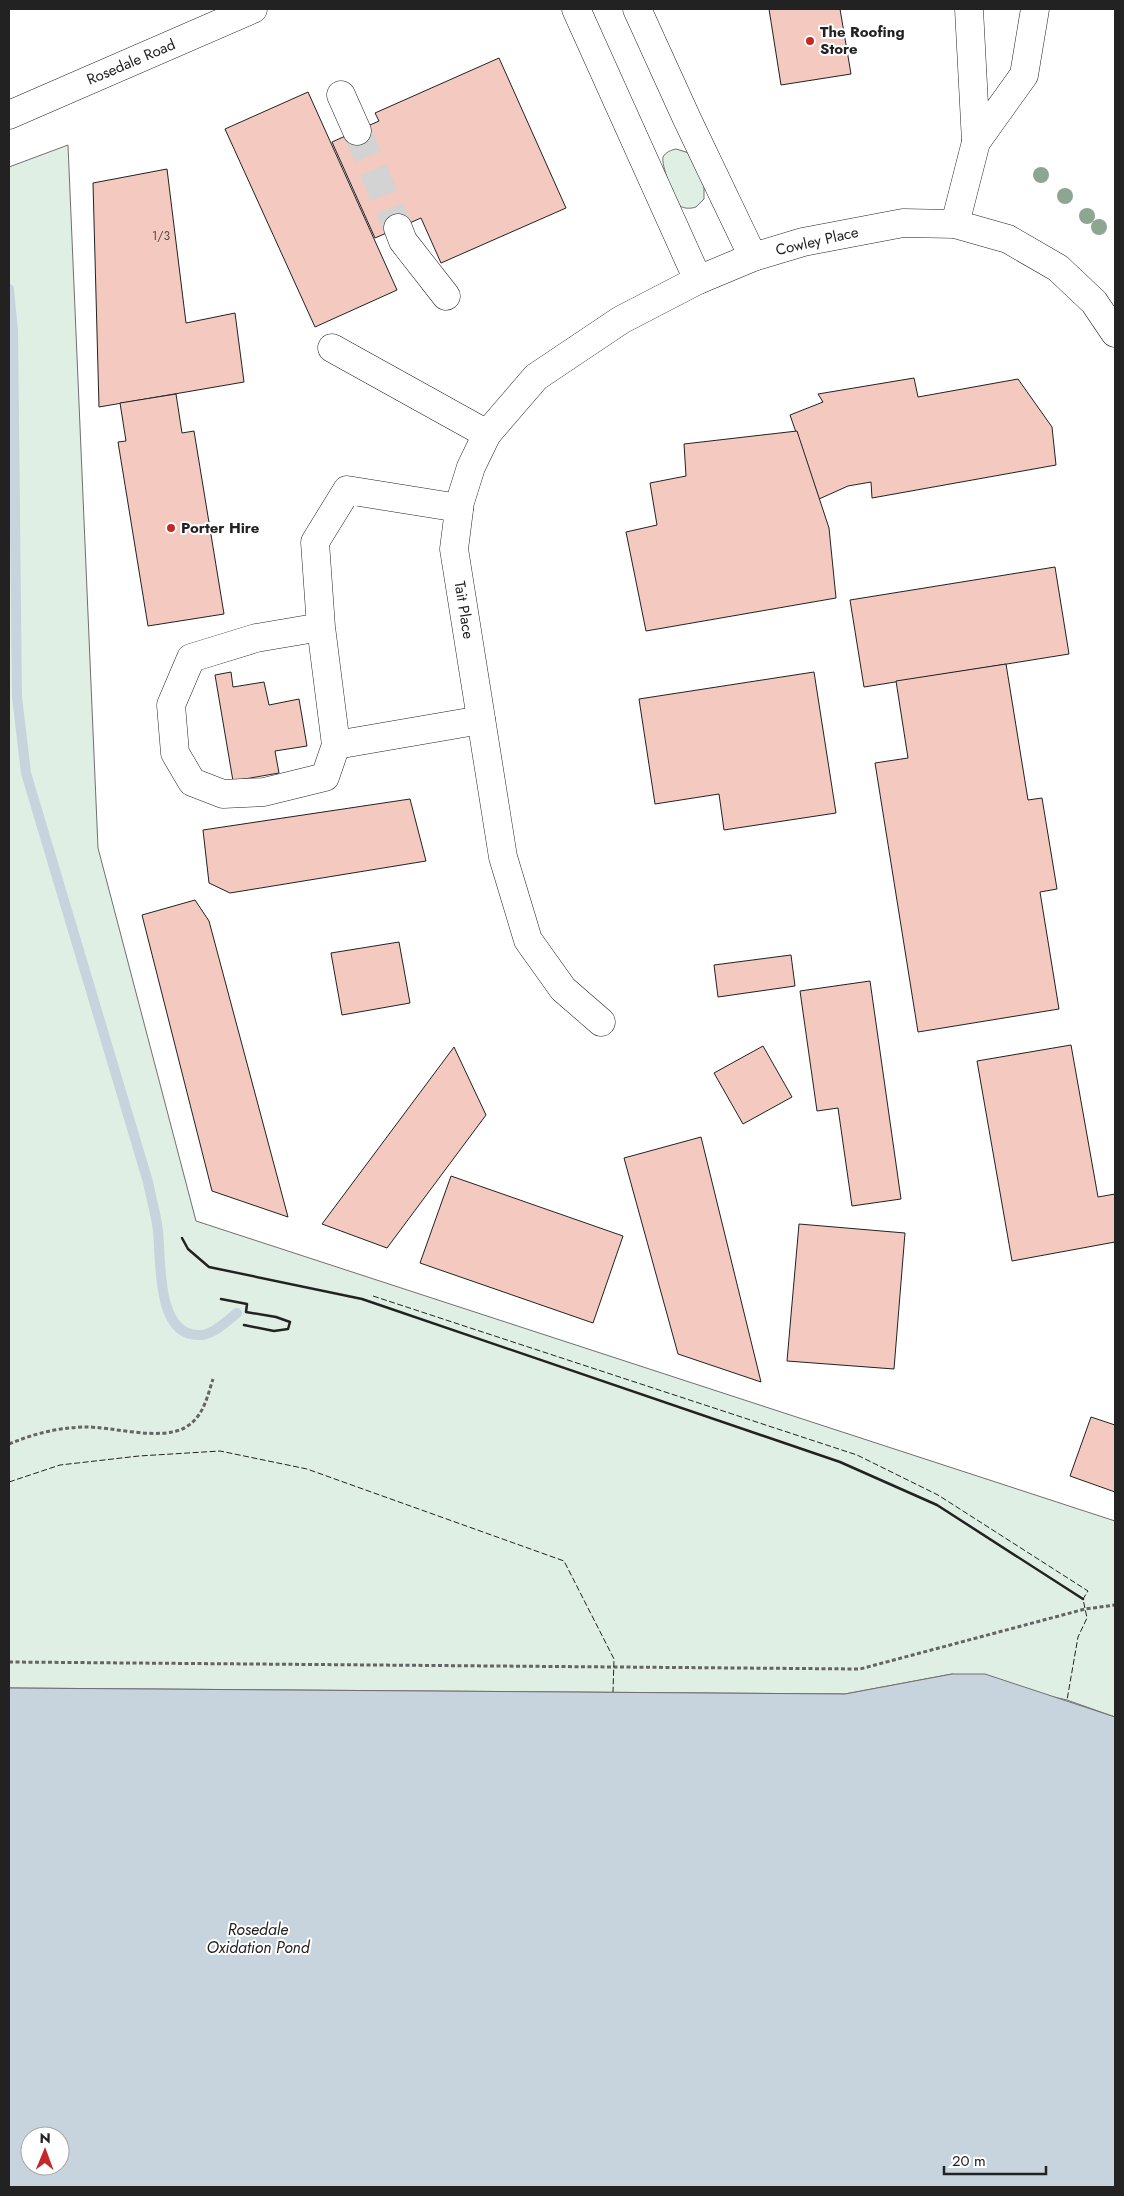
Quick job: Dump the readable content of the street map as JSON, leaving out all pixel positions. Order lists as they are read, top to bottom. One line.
{"streets":{"street":["Rosedale Road","Cowley Place","Tait Place"]},"crossings":[["Cowley Place","Tait Place"]],"water":["Rosedale Oxidation Pond"],"places":["The Roofing Store","Porter Hire"],"house_numbers":["1/3"],"scale_bar":"20 m","north":"top"}
